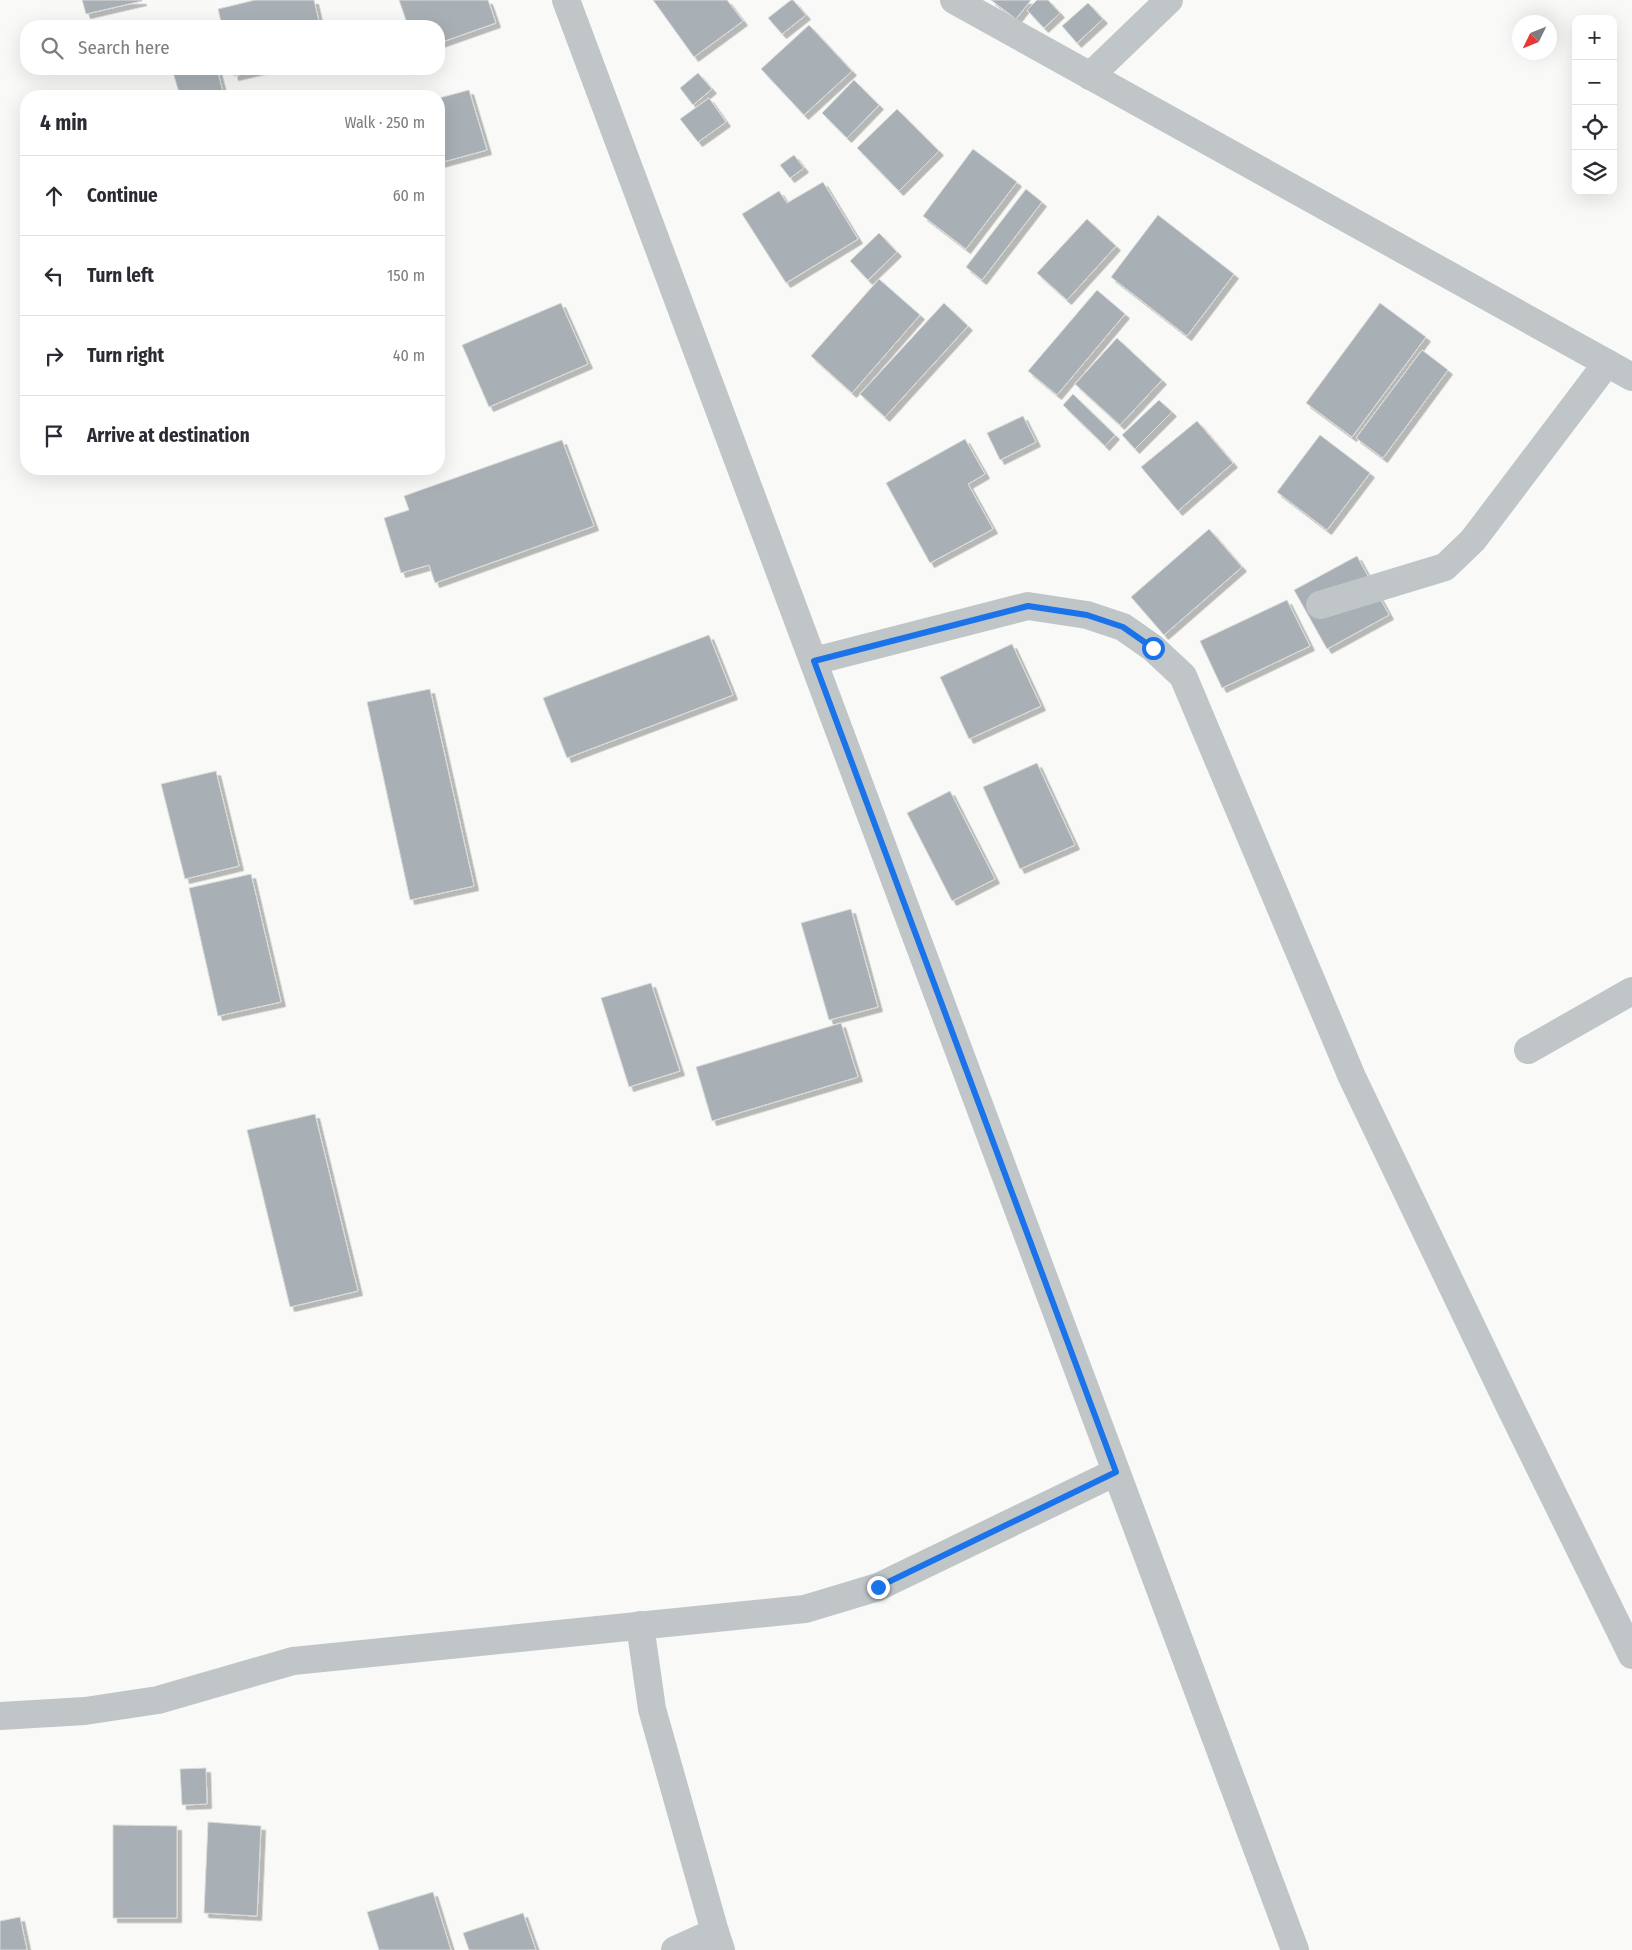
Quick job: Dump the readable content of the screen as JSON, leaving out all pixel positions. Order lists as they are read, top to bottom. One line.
{"north":"bottom left","page":{"map_buttons":["+","−"],"search":"Search here","heading":["4 min","Walk · 250 m"],"list":[["Continue","60 m"],["Turn left","150 m"],["Turn right","40 m"],"Arrive at destination"]}}
